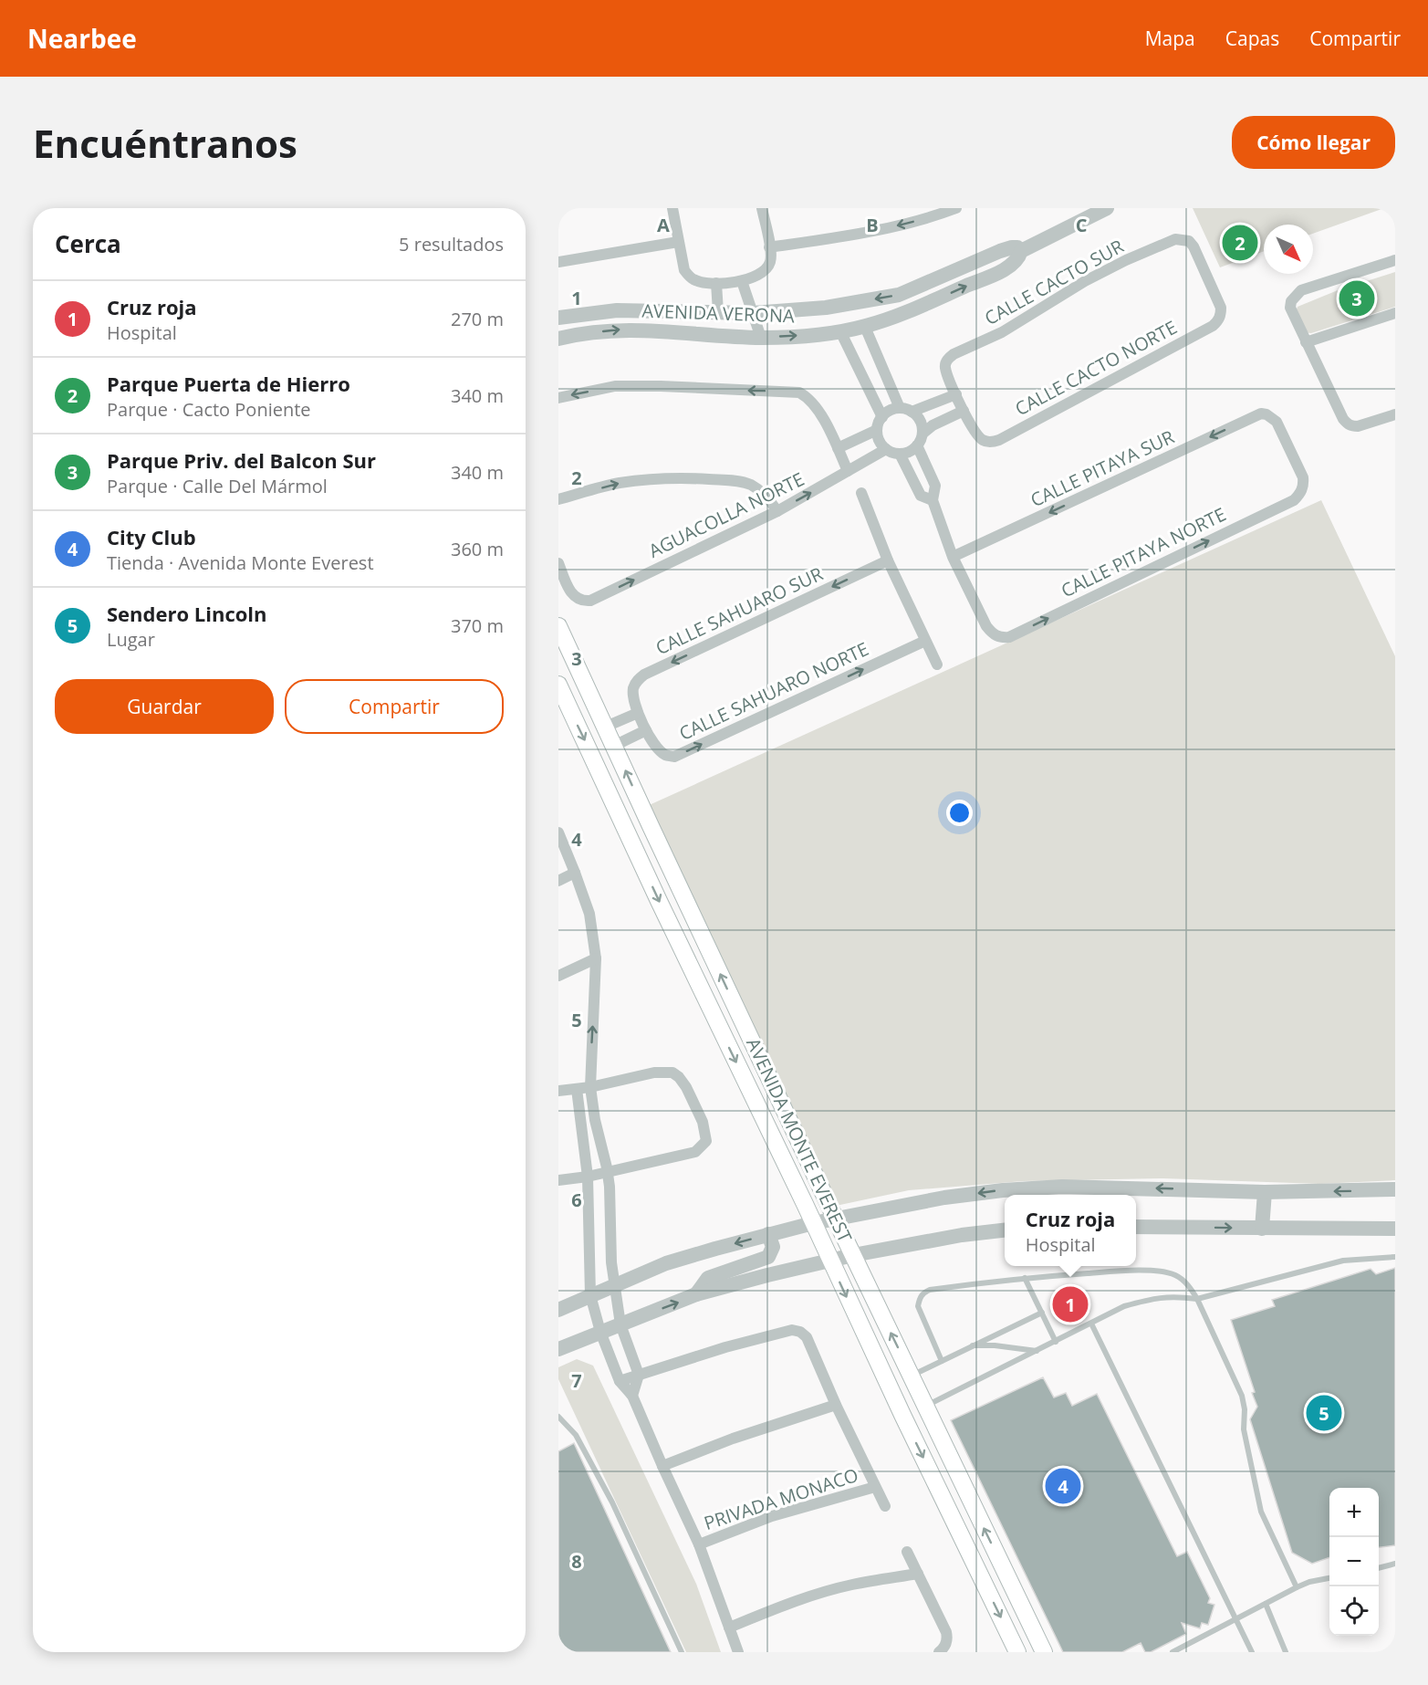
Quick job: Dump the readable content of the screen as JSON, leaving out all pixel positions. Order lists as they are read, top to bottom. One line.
{"streets":{"main road":["AVENIDA MONTE EVEREST"],"street":["CALLE CACTO SUR","AVENIDA VERONA","CALLE CACTO NORTE","CALLE PITAYA SUR","AGUACOLLA NORTE","CALLE PITAYA NORTE","CALLE SAHUARO SUR","CALLE SAHUARO NORTE","PRIVADA MONACO"]},"crossings":[["CALLE CACTO SUR","CALLE CACTO NORTE"],["CALLE PITAYA SUR","CALLE PITAYA NORTE"],["CALLE SAHUARO SUR","CALLE SAHUARO NORTE"]],"one_way":["CALLE PITAYA SUR","AGUACOLLA NORTE","CALLE SAHUARO SUR","CALLE SAHUARO NORTE"],"north":"bottom right","page":{"header":"Nearbee","nav":["Mapa","Capas","Compartir"],"buttons":["Cómo llegar",["Guardar","Compartir"]],"title":"Encuéntranos","heading":["Cerca","5 resultados"],"pins":["2","3","1","5","4"],"list":[{"mark":"1","name":"Cruz roja","note":"Hospital","value":"270 m"},{"mark":"2","name":"Parque Puerta de Hierro","note":"Parque · Cacto Poniente","value":"340 m"},{"mark":"3","name":"Parque Priv. del Balcon Sur","note":"Parque · Calle Del Mármol","value":"340 m"},{"mark":"4","name":"City Club","note":"Tienda · Avenida Monte Everest","value":"360 m"},{"mark":"5","name":"Sendero Lincoln","note":"Lugar","value":"370 m"}],"popup":["Cruz roja","Hospital"],"map_buttons":["+","−"]},"grid":{"columns":["A","B","C"],"rows":["1","2","3","4","5","6","7","8"]}}
